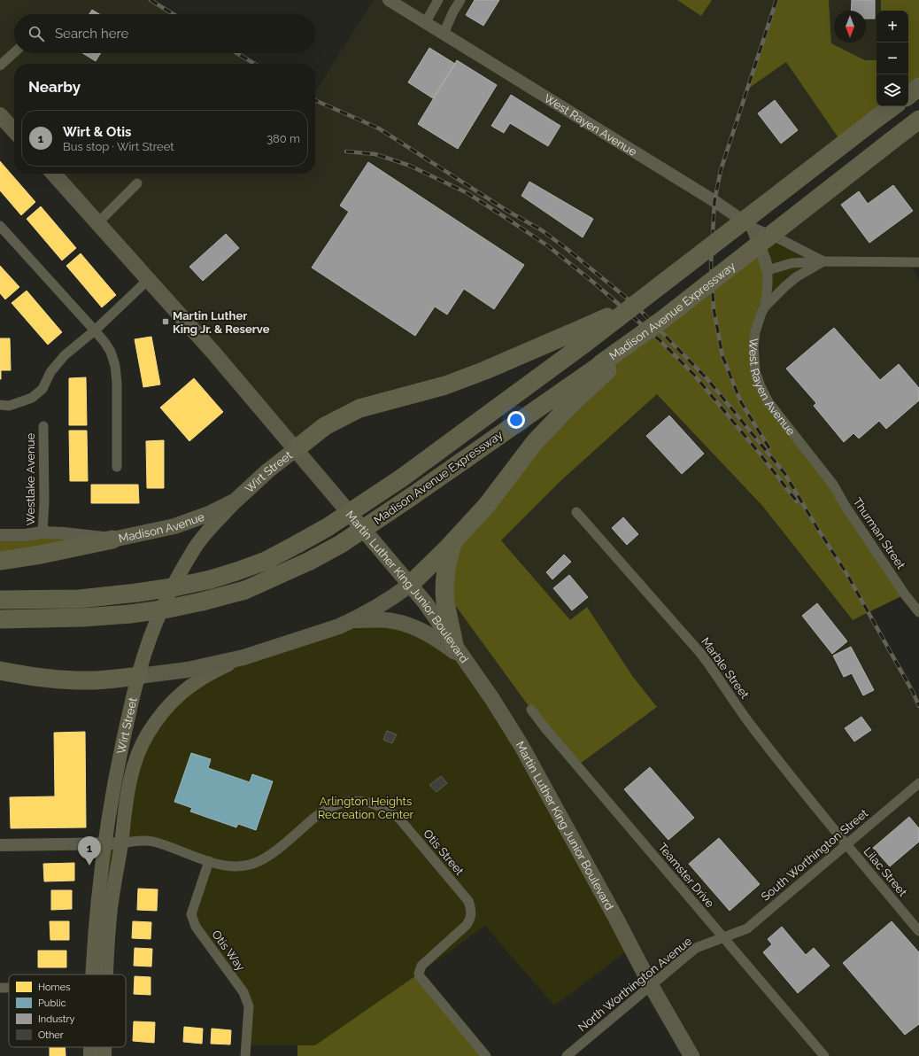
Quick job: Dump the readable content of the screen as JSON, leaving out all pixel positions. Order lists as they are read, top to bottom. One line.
{"streets":{"highway":["Madison Avenue Expressway"],"main road":["Wirt Street","Madison Avenue","Martin Luther King Junior Boulevard"],"street":["West Rayen Avenue","Westlake Avenue","Thurman Street","Marble Street","Otis Street","South Worthington Street","Lilac Street","Teamster Drive","Otis Way","North Worthington Avenue"]},"crossings":[["West Rayen Avenue","Thurman Street"],["Wirt Street","Madison Avenue"],["Wirt Street","Martin Luther King Junior Boulevard"],["Wirt Street","Otis Street"],["Westlake Avenue","Madison Avenue"],["Martin Luther King Junior Boulevard","North Worthington Avenue"],["Marble Street","South Worthington Street"],["Marble Street","Lilac Street"],["Otis Street","Otis Way"],["South Worthington Street","Lilac Street"],["South Worthington Street","Teamster Drive"],["South Worthington Street","North Worthington Avenue"],["Teamster Drive","North Worthington Avenue"]],"parks":["Arlington Heights Recreation Center"],"places":{"transit":["Martin Luther King Jr. & Reserve"]},"legend":["Homes","Public","Industry","Other"],"north":"bottom","page":{"map_buttons":["+","−"],"search":"Search here","heading":"Nearby","list":[{"mark":"1","name":"Wirt & Otis","note":"Bus stop · Wirt Street","value":"380 m"}],"pins":"1"}}
